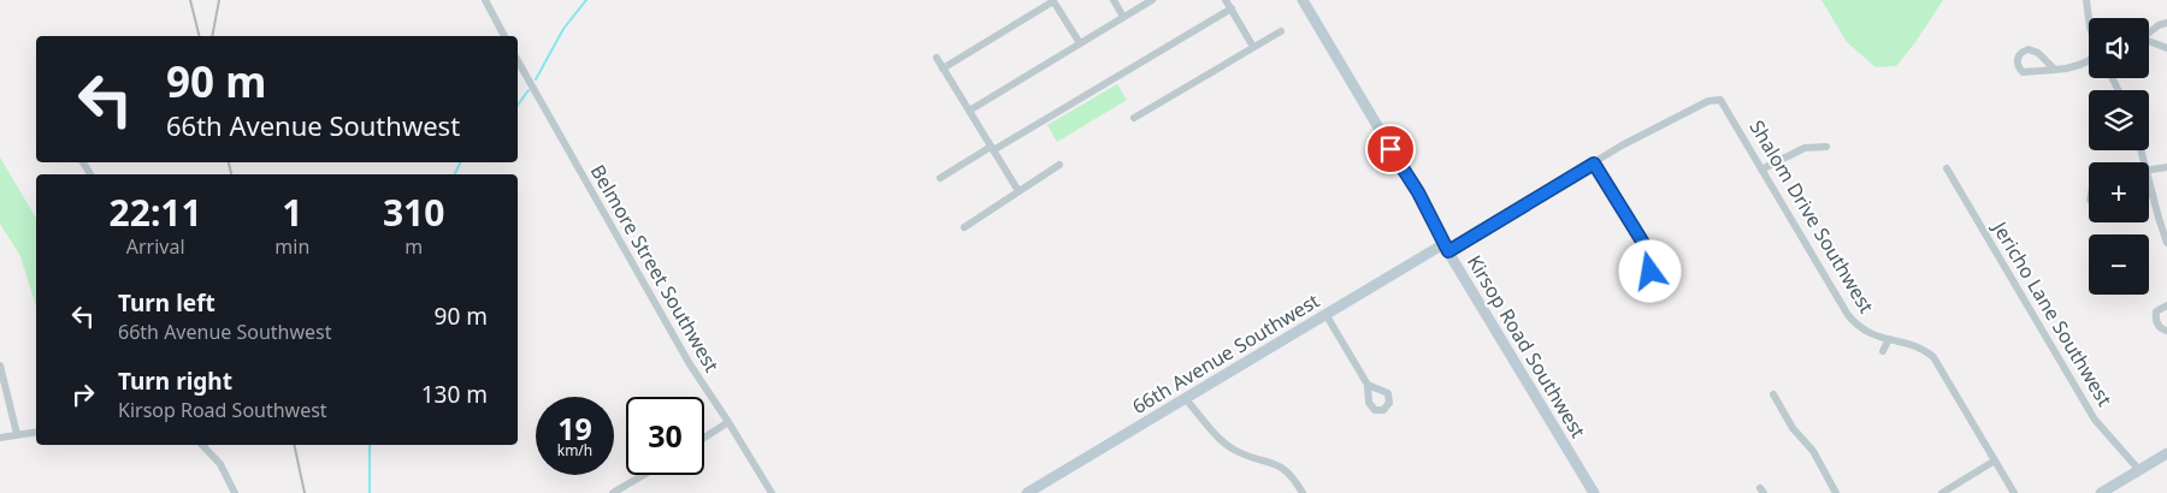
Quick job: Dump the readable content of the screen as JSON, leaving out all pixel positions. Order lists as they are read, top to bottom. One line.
{"streets":{"street":["Shalom Drive Southwest","Belmore Street Southwest","Jericho Lane Southwest","Kirsop Road Southwest","66th Avenue Southwest"]},"crossings":[["Shalom Drive Southwest","66th Avenue Southwest"],["Kirsop Road Southwest","66th Avenue Southwest"]],"page":{"map_buttons":["+","−"],"turn":["90 m","66th Avenue Southwest"],"eta":["22:11","Arrival","1","min","310","m"],"list":[{"name":"Turn left","note":"66th Avenue Southwest","value":"90 m"},{"name":"Turn right","note":"Kirsop Road Southwest","value":"130 m"}],"speed":"19 km/h","limit":"30"}}
